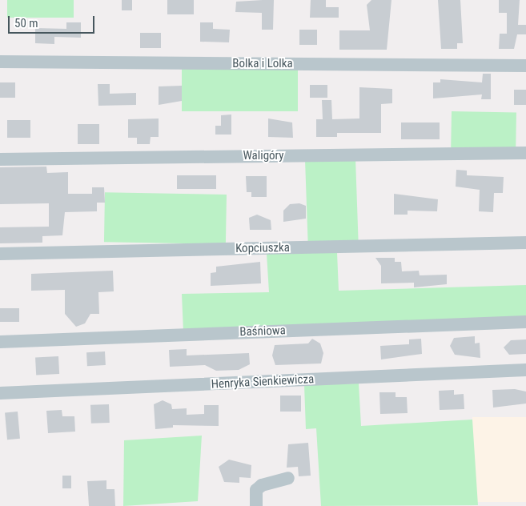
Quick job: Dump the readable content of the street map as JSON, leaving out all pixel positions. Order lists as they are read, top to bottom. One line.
{"streets":{"street":["Bolka i Lolka","Waligóry","Kopciuszka","Baśniowa","Henryka Sienkiewicza"]},"scale_bar":"50 m"}
